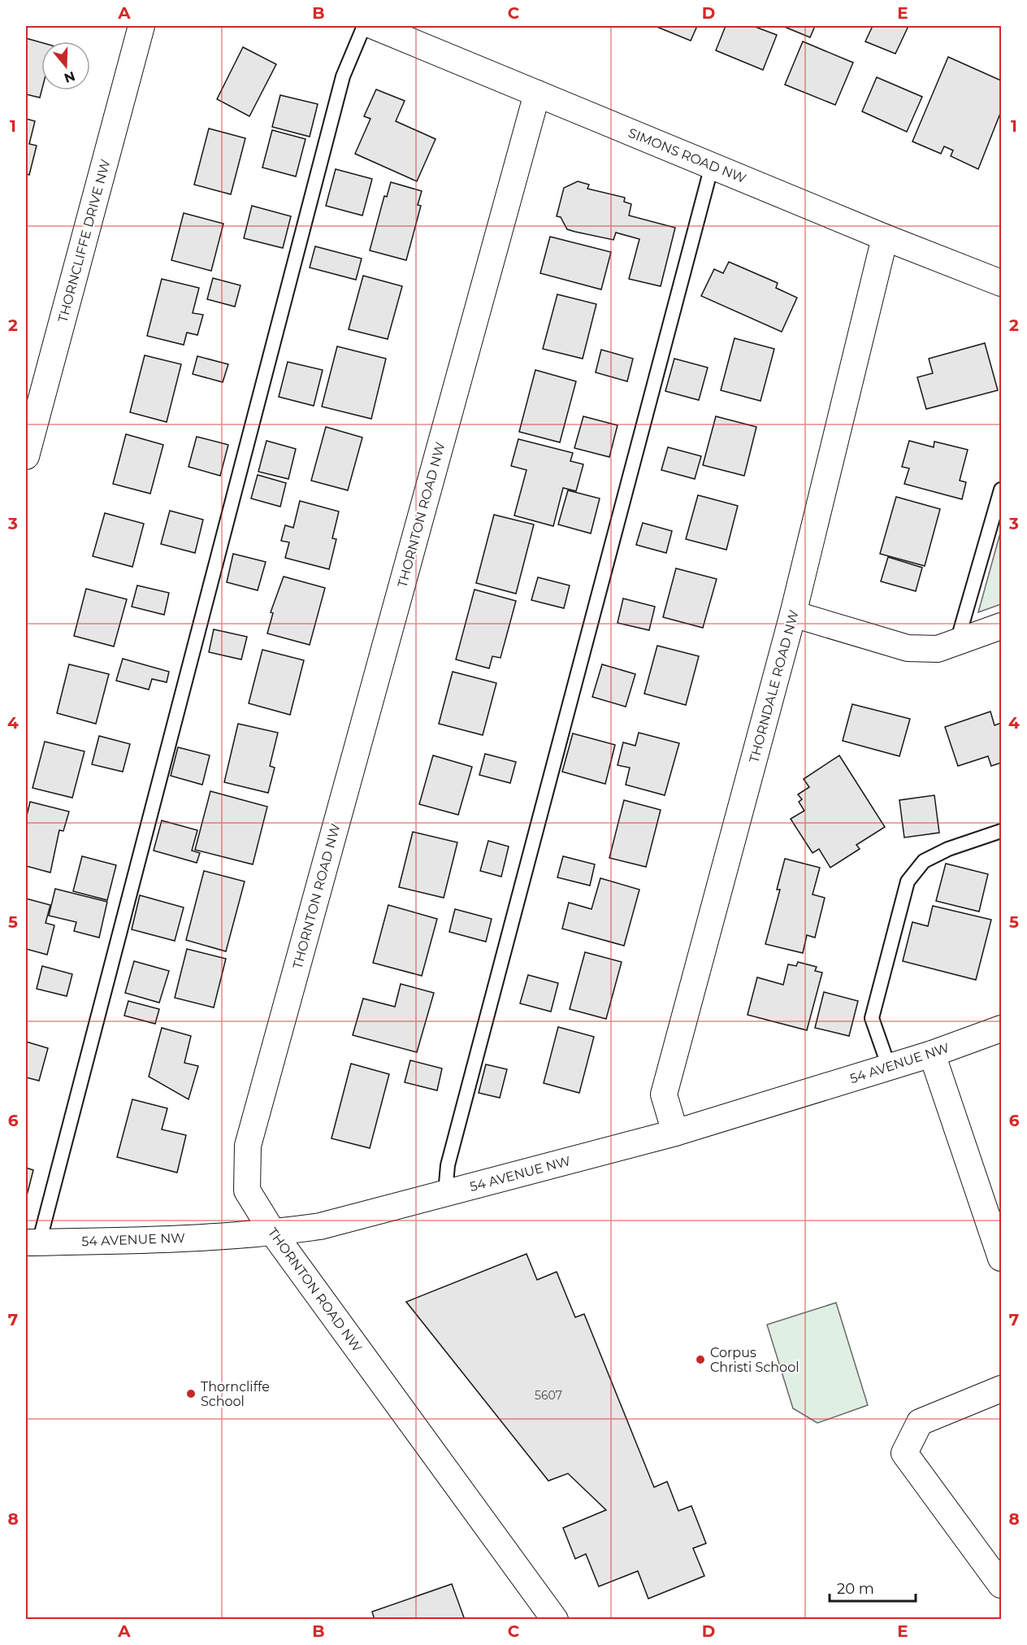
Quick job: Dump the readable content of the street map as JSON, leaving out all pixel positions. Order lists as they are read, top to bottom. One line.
{"streets":{"street":["SIMONS ROAD NW","THORNCLIFFE DRIVE NW","THORNTON ROAD NW","THORNDALE ROAD NW","54 AVENUE NW"]},"crossings":[["SIMONS ROAD NW","THORNTON ROAD NW"],["SIMONS ROAD NW","THORNDALE ROAD NW"],["THORNTON ROAD NW","54 AVENUE NW"],["THORNDALE ROAD NW","54 AVENUE NW"]],"places":["Corpus Christi School","Thorncliffe School"],"house_numbers":["5607"],"scale_bar":"20 m","north":"bottom","grid":{"columns":["A","B","C","D","E"],"rows":["1","2","3","4","5","6","7","8"]}}
